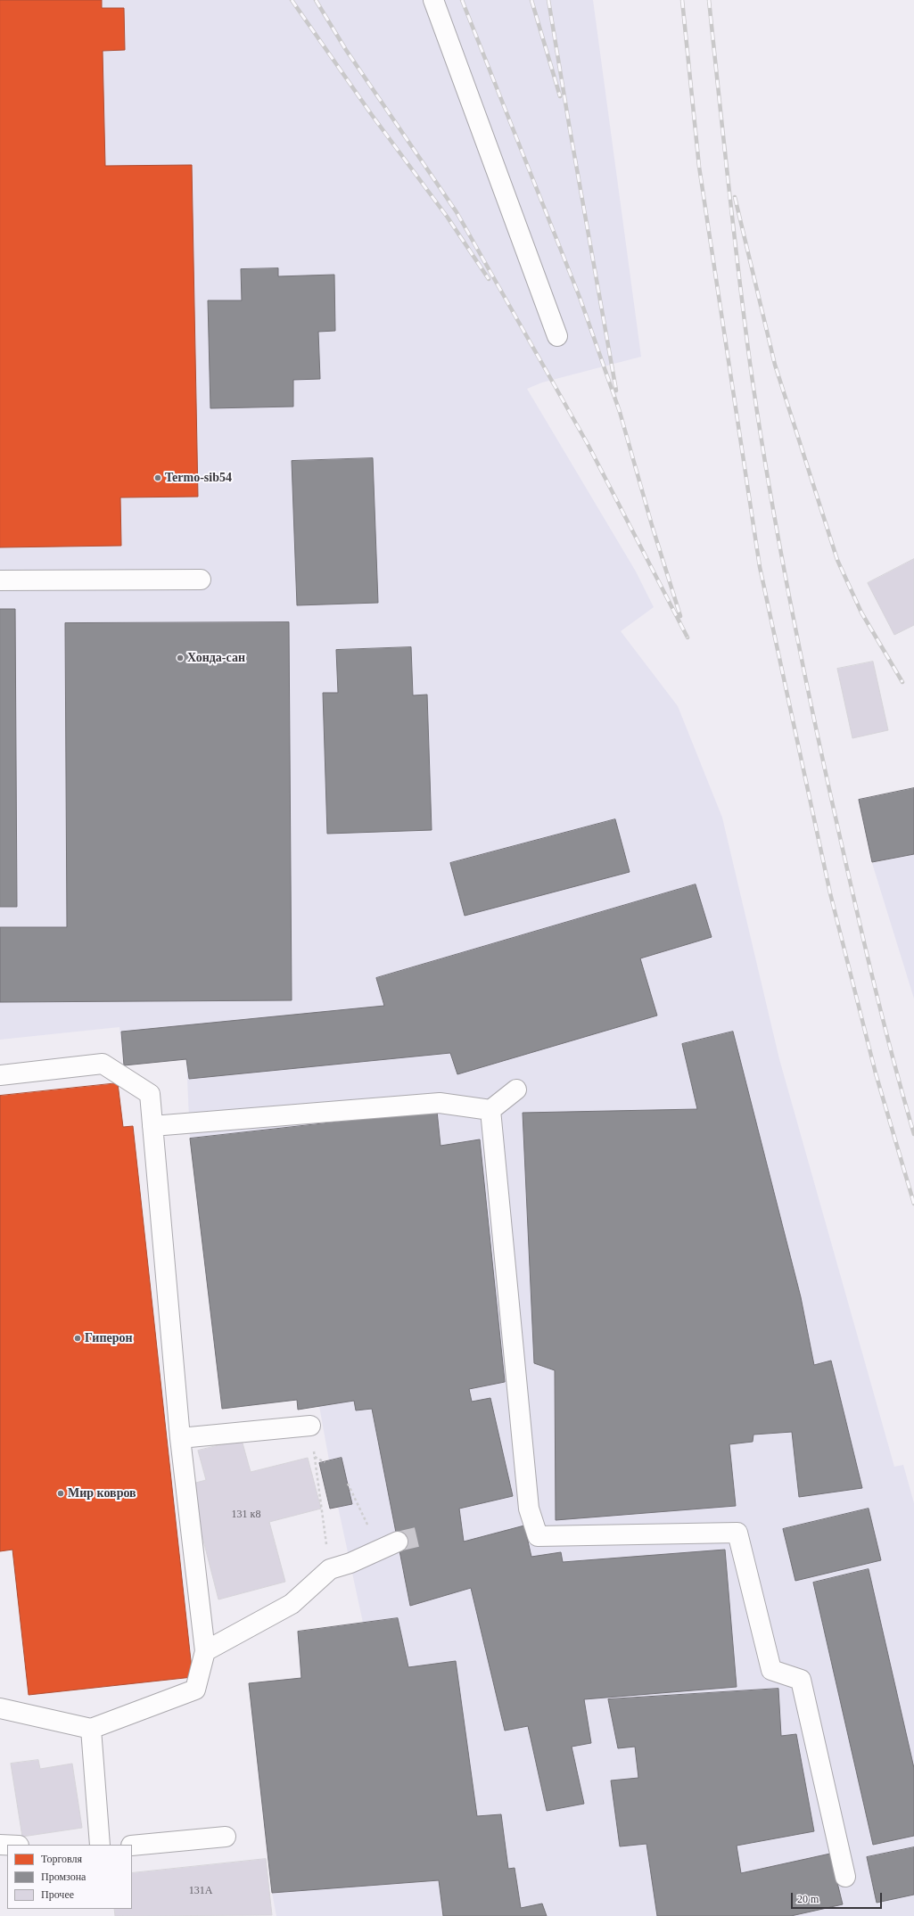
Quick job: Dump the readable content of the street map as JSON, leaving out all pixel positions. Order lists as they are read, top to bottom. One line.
{"places":["Termo-sib54","Хонда-сан","Гиперон","Мир ковров"],"house_numbers":["131 к8","131А"],"legend":["Торговля","Промзона","Прочее"],"scale_bar":"20 m"}
